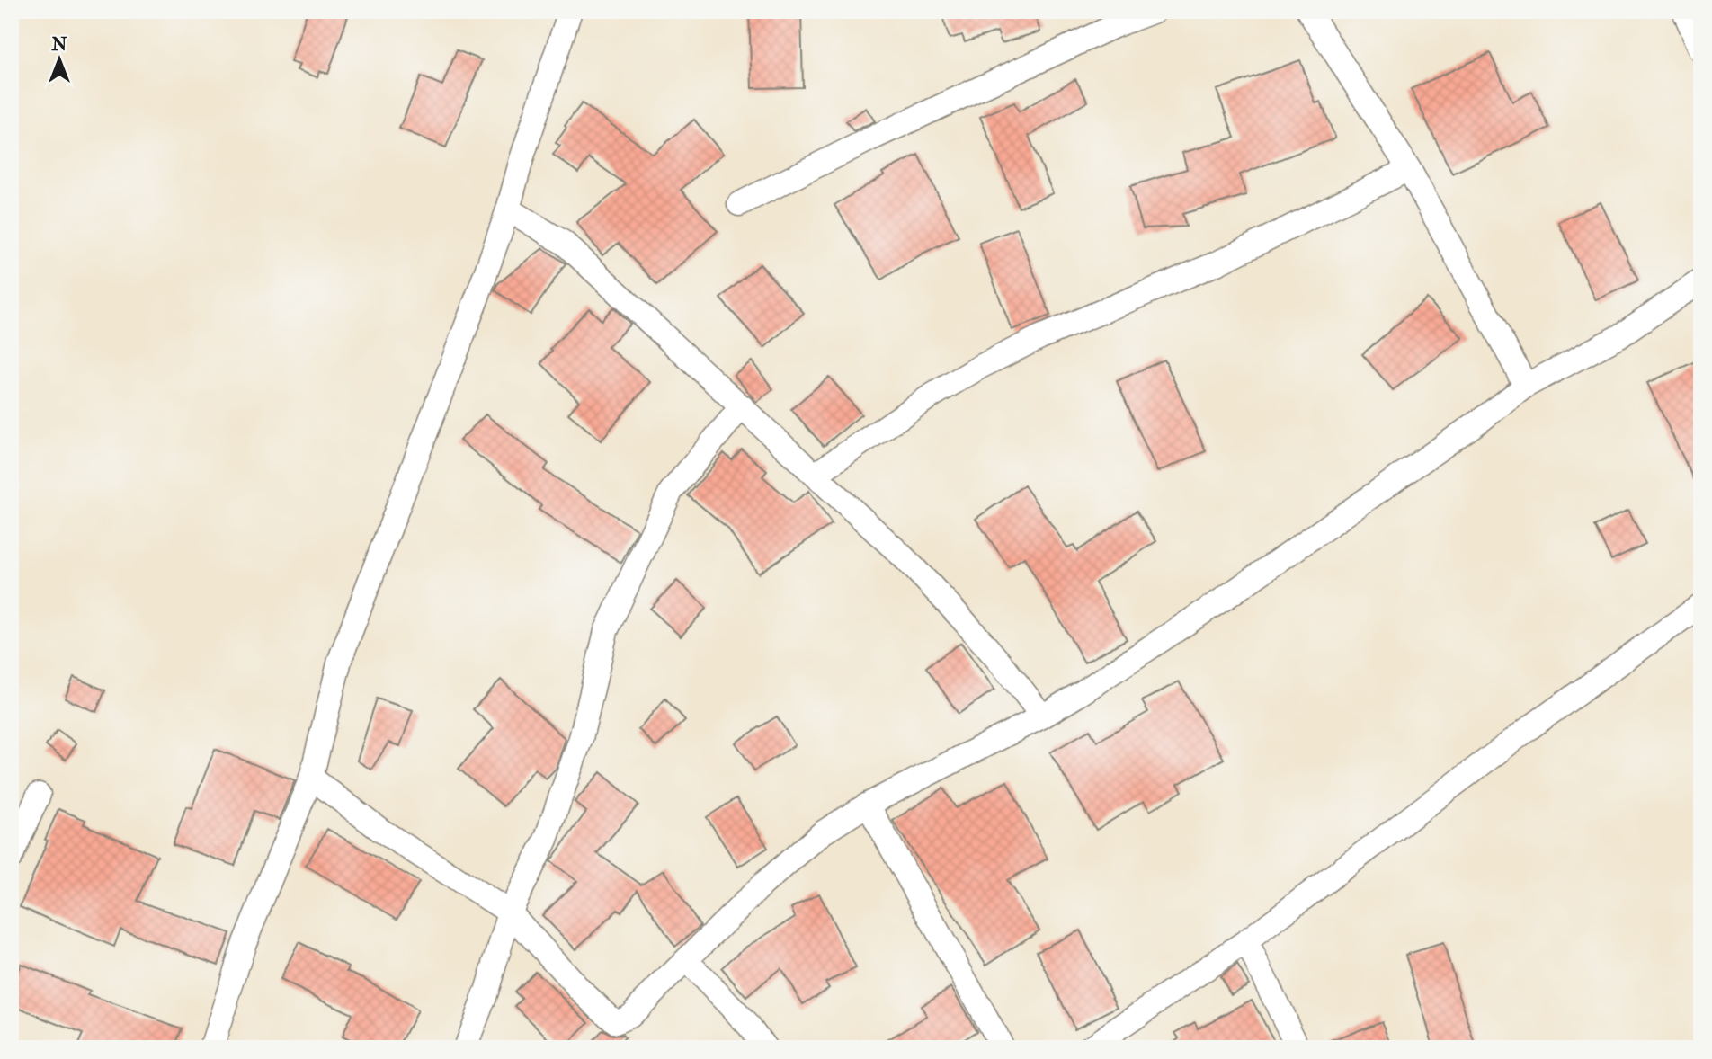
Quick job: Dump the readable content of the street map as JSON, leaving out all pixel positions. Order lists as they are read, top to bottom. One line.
{"north":"top"}
